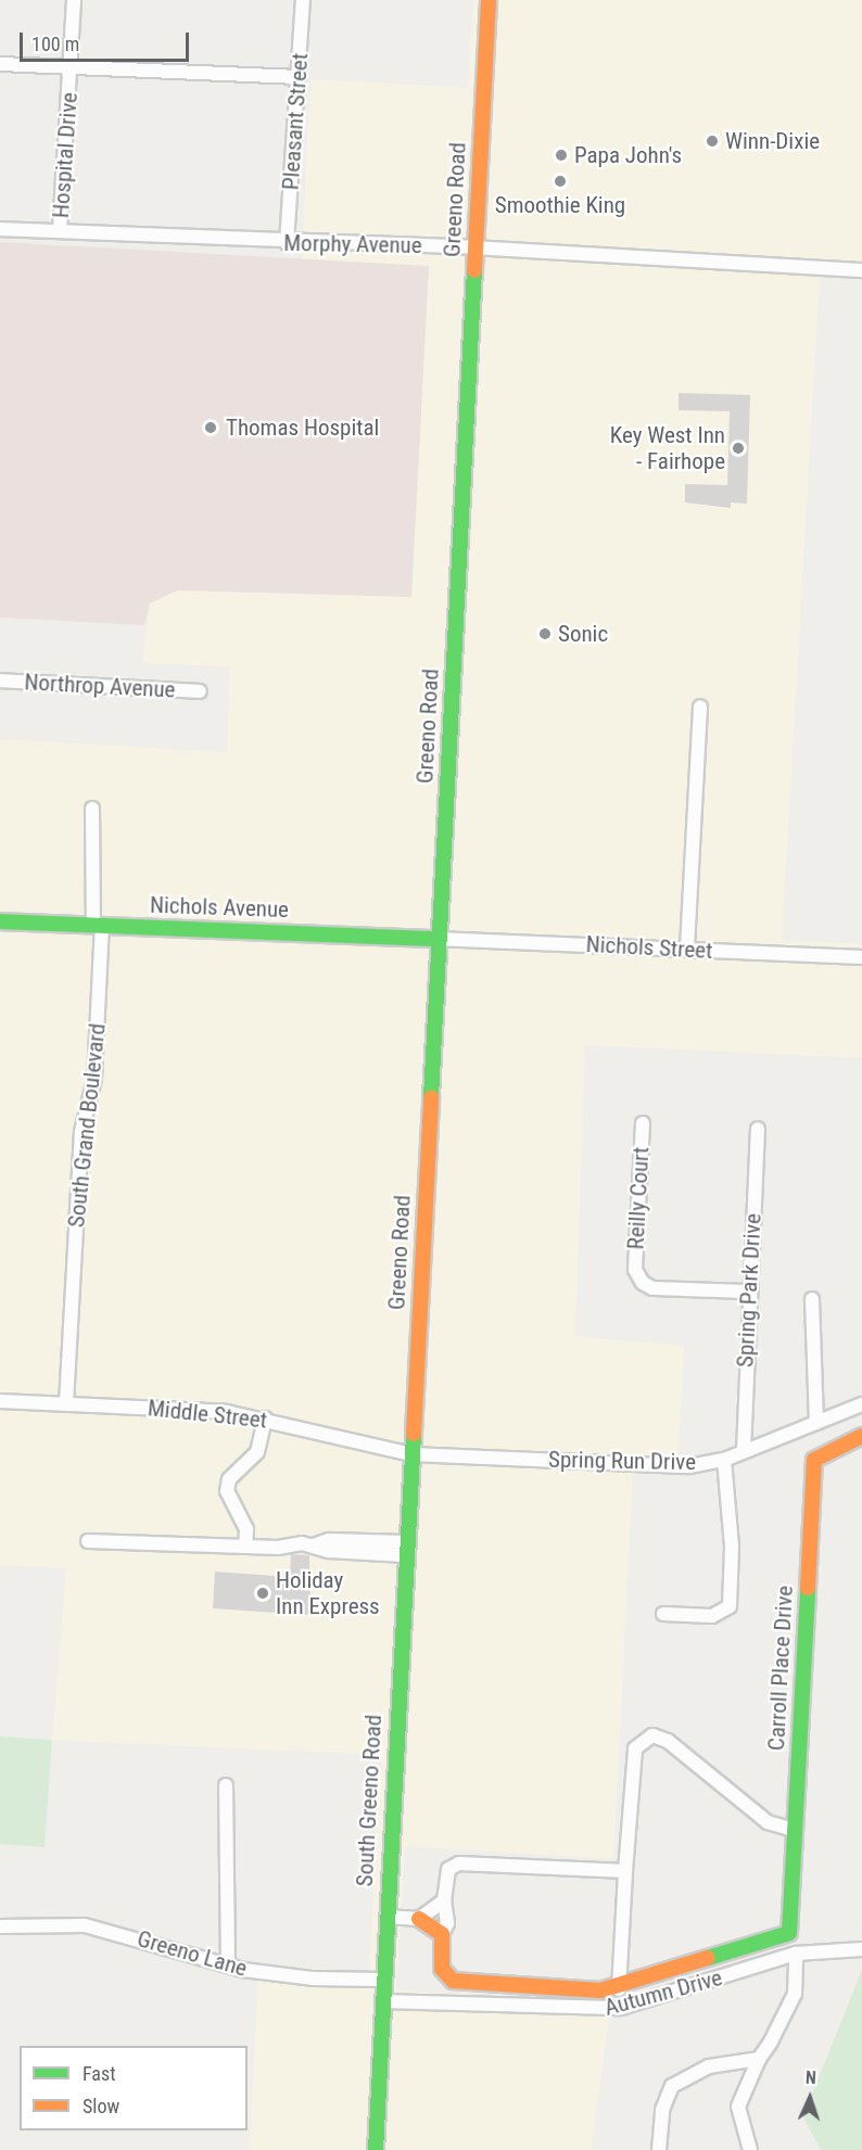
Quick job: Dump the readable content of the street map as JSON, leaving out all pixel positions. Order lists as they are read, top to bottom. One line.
{"streets":{"main road":["Greeno Road","Nichols Avenue","Carroll Place Drive","South Greeno Road"],"street":["Pleasant Street","Hospital Drive","Morphy Avenue","Northrop Avenue","Nichols Street","South Grand Boulevard","Reilly Court","Spring Park Drive","Middle Street","Spring Run Drive","Greeno Lane","Autumn Drive"]},"crossings":[["Pleasant Street","Morphy Avenue"],["Hospital Drive","Morphy Avenue"],["Greeno Road","Morphy Avenue"],["Greeno Road","Nichols Avenue"],["Greeno Road","Nichols Street"],["Greeno Road","Middle Street"],["Greeno Road","Spring Run Drive"],["Greeno Road","South Greeno Road"],["Nichols Avenue","Nichols Street"],["Nichols Avenue","South Grand Boulevard"],["South Grand Boulevard","Middle Street"],["Reilly Court","Spring Park Drive"],["Spring Park Drive","Spring Run Drive"],["Middle Street","Spring Run Drive"],["Middle Street","South Greeno Road"],["Spring Run Drive","South Greeno Road"],["South Greeno Road","Greeno Lane"],["South Greeno Road","Autumn Drive"]],"places":["Winn-Dixie","Papa John's","Smoothie King","Thomas Hospital","Key West Inn - Fairhope","Sonic","Holiday Inn Express"],"legend":["Fast","Slow"],"scale_bar":"100 m","north":"top"}
